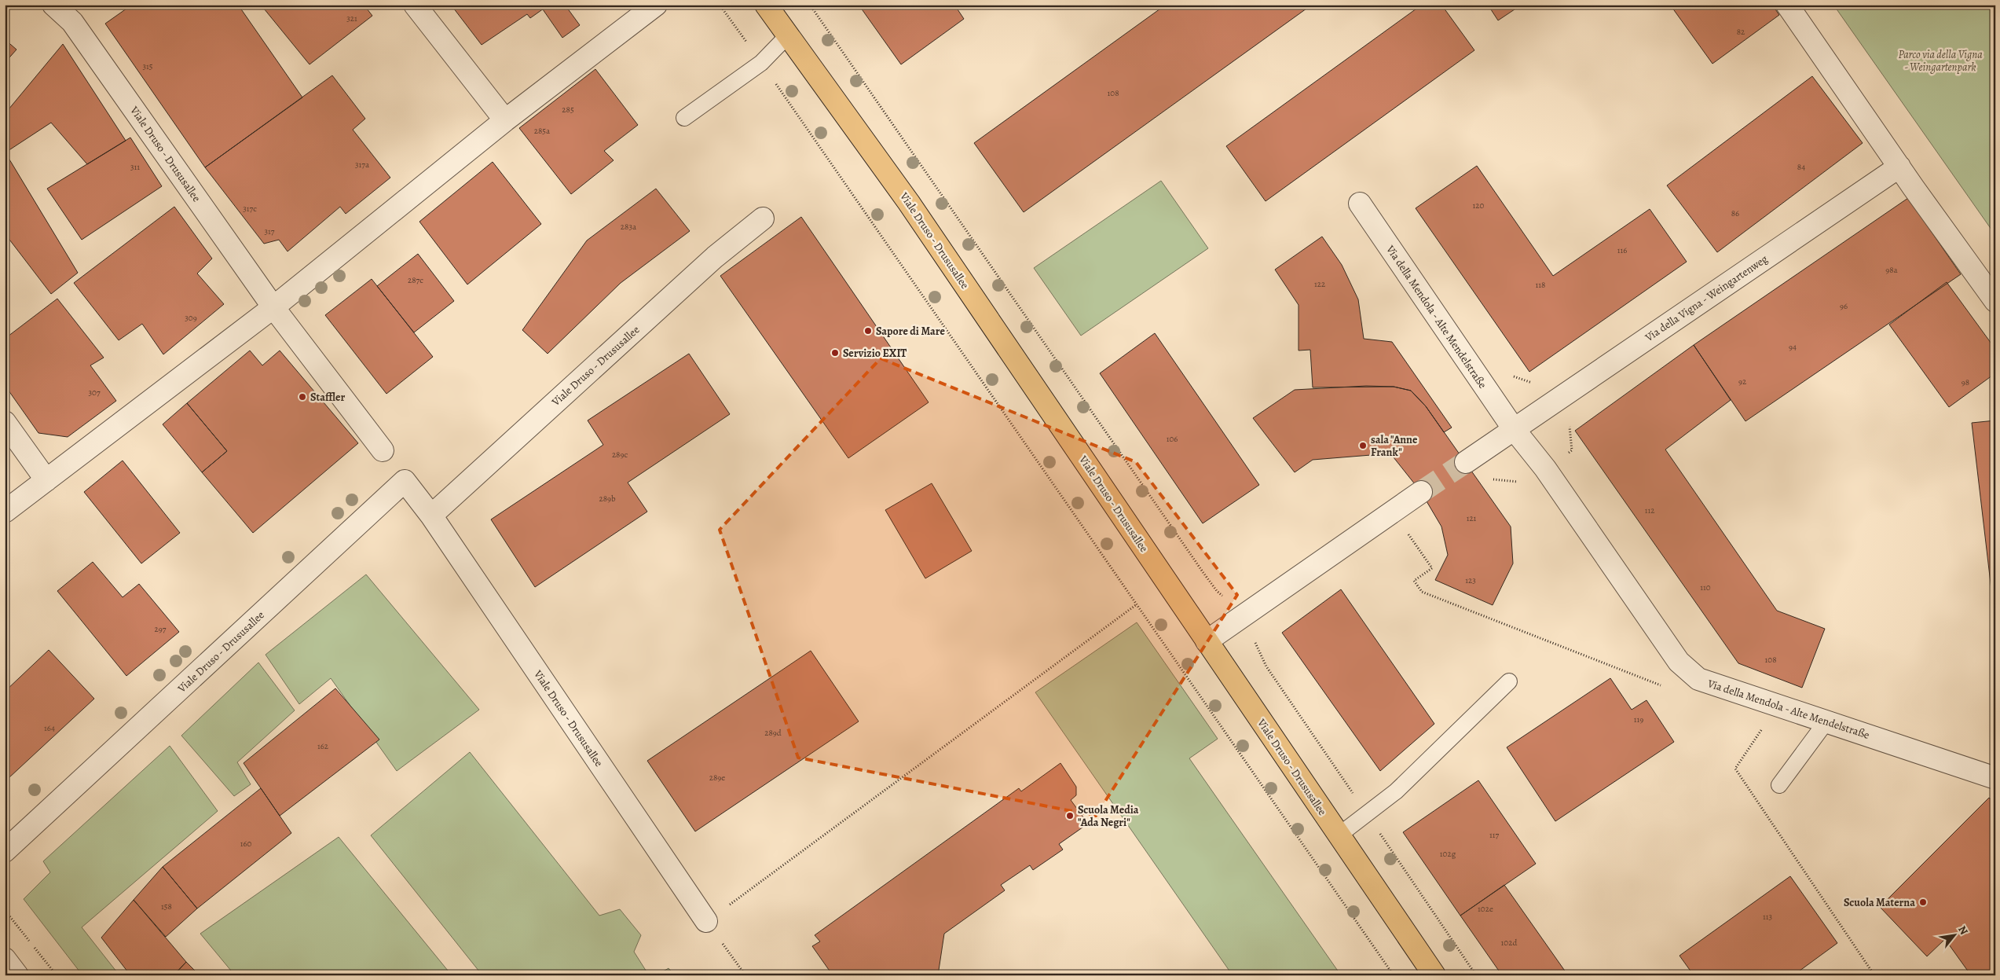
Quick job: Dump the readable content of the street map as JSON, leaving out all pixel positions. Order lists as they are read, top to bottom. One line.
{"streets":{"main road":["Viale Druso - Drususallee"],"street":["Via della Vigna - Weingartenweg","Via della Mendola - Alte Mendelstraße"]},"crossings":[["Via della Vigna - Weingartenweg","Via della Mendola - Alte Mendelstraße"]],"parks":["Parco via della Vigna - Weingartenpark"],"places":["Sapore di Mare","Servizio EXIT","Staffler","sala \"Anne Frank\"","Scuola Media \"Ada Negri\"","Scuola Materna"],"house_numbers":["321","82","315","108","285","285a","317a","311","84","120","317c","86","283a","317","116","98a","287c","122","118","96","309","94","92","98","307","106","289c","289b","112","121","123","110","297","108","119","164","289d","162","289e","117","160","102g","158","102e","113","102d"],"north":"top right"}
